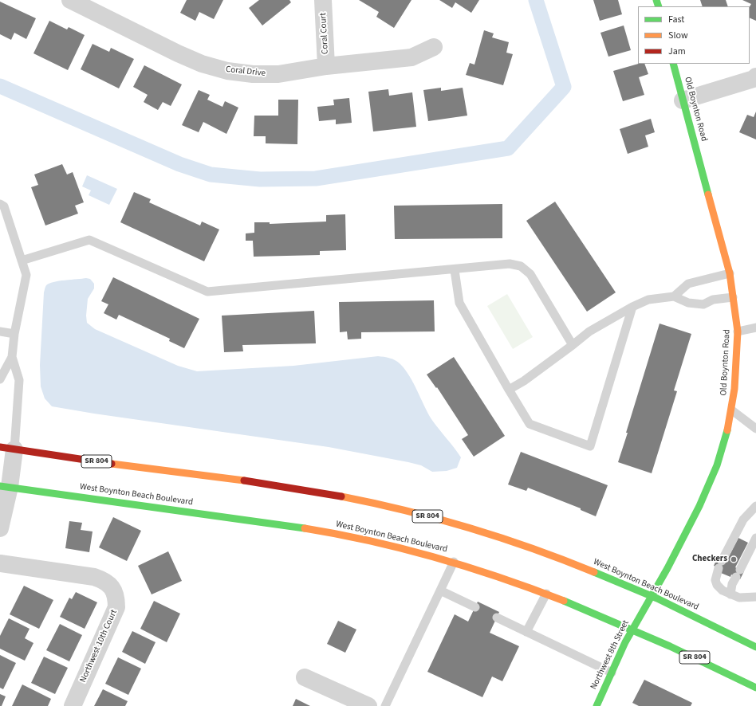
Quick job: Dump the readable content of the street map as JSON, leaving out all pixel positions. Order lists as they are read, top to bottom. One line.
{"streets":{"main road":["Old Boynton Road","SR 804","West Boynton Beach Boulevard","Northwest 8th Street"],"street":["Coral Court","Coral Drive","Northwest 10th Court"]},"crossings":[["Coral Court","Coral Drive"],["Old Boynton Road","West Boynton Beach Boulevard"],["Old Boynton Road","Northwest 8th Street"],["West Boynton Beach Boulevard","Northwest 8th Street"]],"places":["Checkers"],"legend":["Fast","Slow","Jam"]}
